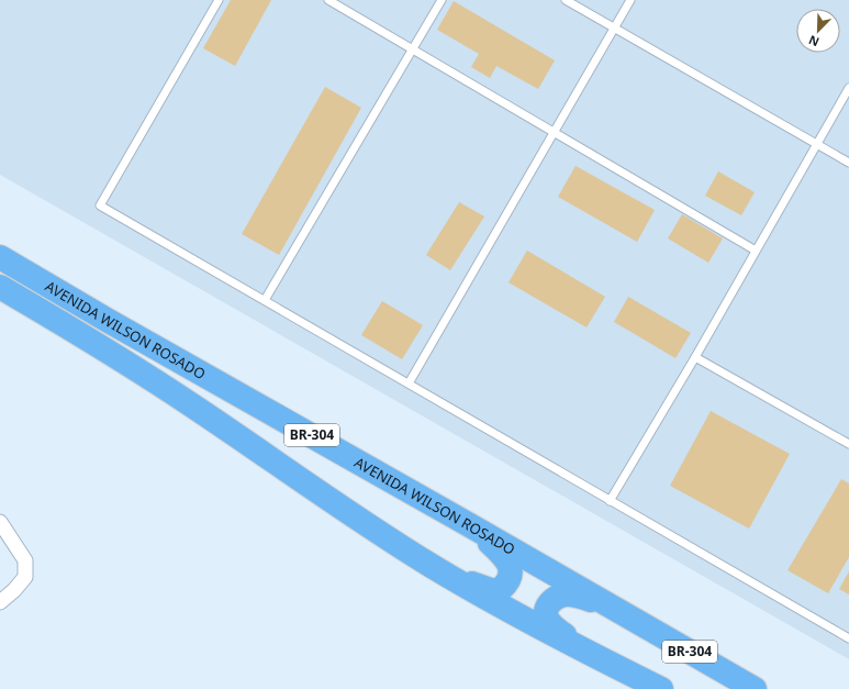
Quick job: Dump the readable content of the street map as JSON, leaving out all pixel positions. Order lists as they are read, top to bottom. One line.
{"streets":{"highway":["AVENIDA WILSON ROSADO","BR-304"]},"north":"bottom left"}
